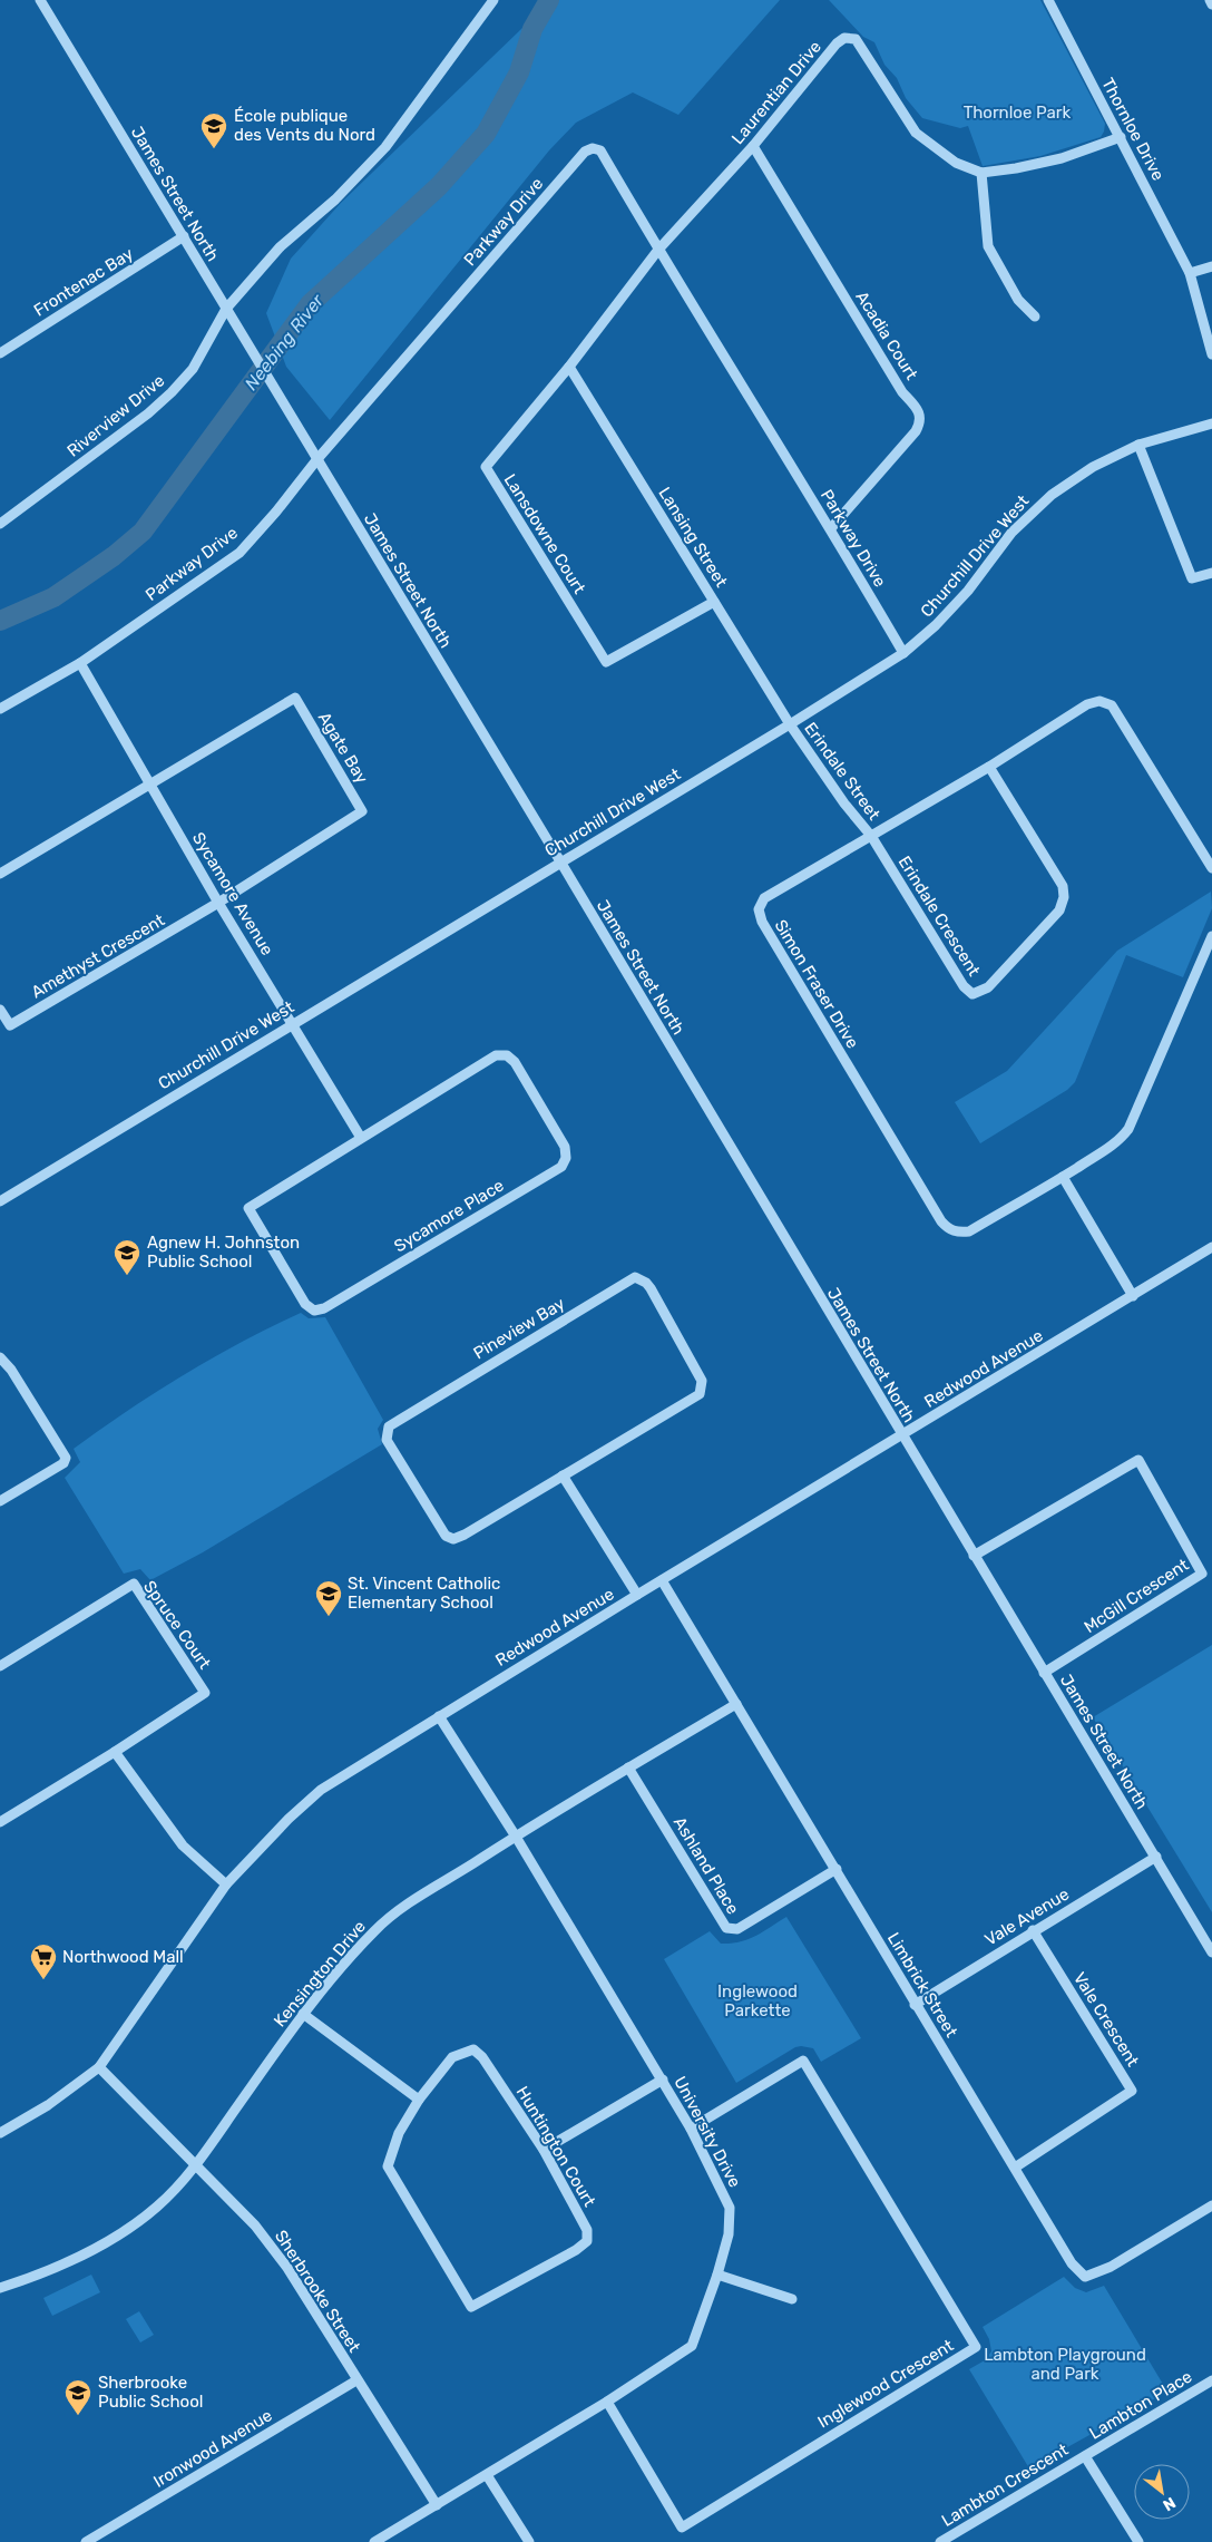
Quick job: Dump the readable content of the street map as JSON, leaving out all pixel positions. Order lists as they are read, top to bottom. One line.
{"streets":{"street":["Laurentian Drive","Thornloe Drive","James Street North","Parkway Drive","Frontenac Bay","Acadia Court","Riverview Drive","Lansdowne Court","Lansing Street","Churchill Drive West","Agate Bay","Erindale Street","Sycamore Avenue","Erindale Crescent","Amethyst Crescent","Simon Fraser Drive","Sycamore Place","Pineview Bay","Redwood Avenue","McGill Crescent","Spruce Court","Ashland Place","Vale Avenue","Kensington Drive","Limbrick Street","Vale Crescent","University Drive","Huntington Court","Sherbrooke Street","Inglewood Crescent","Lambton Place","Ironwood Avenue","Lambton Crescent"]},"crossings":[["Laurentian Drive","Parkway Drive"],["Laurentian Drive","Acadia Court"],["Laurentian Drive","Lansdowne Court"],["James Street North","Parkway Drive"],["James Street North","Frontenac Bay"],["James Street North","Riverview Drive"],["James Street North","Churchill Drive West"],["James Street North","Redwood Avenue"],["James Street North","McGill Crescent"],["James Street North","Vale Avenue"],["Parkway Drive","Acadia Court"],["Parkway Drive","Lansdowne Court"],["Parkway Drive","Churchill Drive West"],["Parkway Drive","Sycamore Avenue"],["Lansdowne Court","Lansing Street"],["Lansing Street","Churchill Drive West"],["Lansing Street","Erindale Street"],["Churchill Drive West","Erindale Street"],["Churchill Drive West","Sycamore Avenue"],["Agate Bay","Sycamore Avenue"],["Agate Bay","Amethyst Crescent"],["Erindale Street","Erindale Crescent"],["Erindale Street","Simon Fraser Drive"],["Sycamore Avenue","Amethyst Crescent"],["Sycamore Avenue","Sycamore Place"],["Erindale Crescent","Simon Fraser Drive"],["Redwood Avenue","Limbrick Street"],["Redwood Avenue","University Drive"],["Redwood Avenue","Sherbrooke Street"],["Ashland Place","Kensington Drive"],["Ashland Place","Limbrick Street"],["Vale Avenue","Limbrick Street"],["Vale Avenue","Vale Crescent"],["Kensington Drive","Limbrick Street"],["Kensington Drive","University Drive"],["Kensington Drive","Sherbrooke Street"],["Limbrick Street","Vale Crescent"],["University Drive","Sherbrooke Street"],["University Drive","Inglewood Crescent"],["Sherbrooke Street","Ironwood Avenue"],["Lambton Place","Lambton Crescent"]],"water":["Neebing River"],"parks":["Thornloe Park","Inglewood Parkette","Lambton Playground and Park"],"places":{"school or university":["École publique des Vents du Nord","Agnew H. Johnston Public School","St. Vincent Catholic Elementary School","Sherbrooke Public School"],"supermarket":["Northwood Mall"]},"north":"bottom right"}
